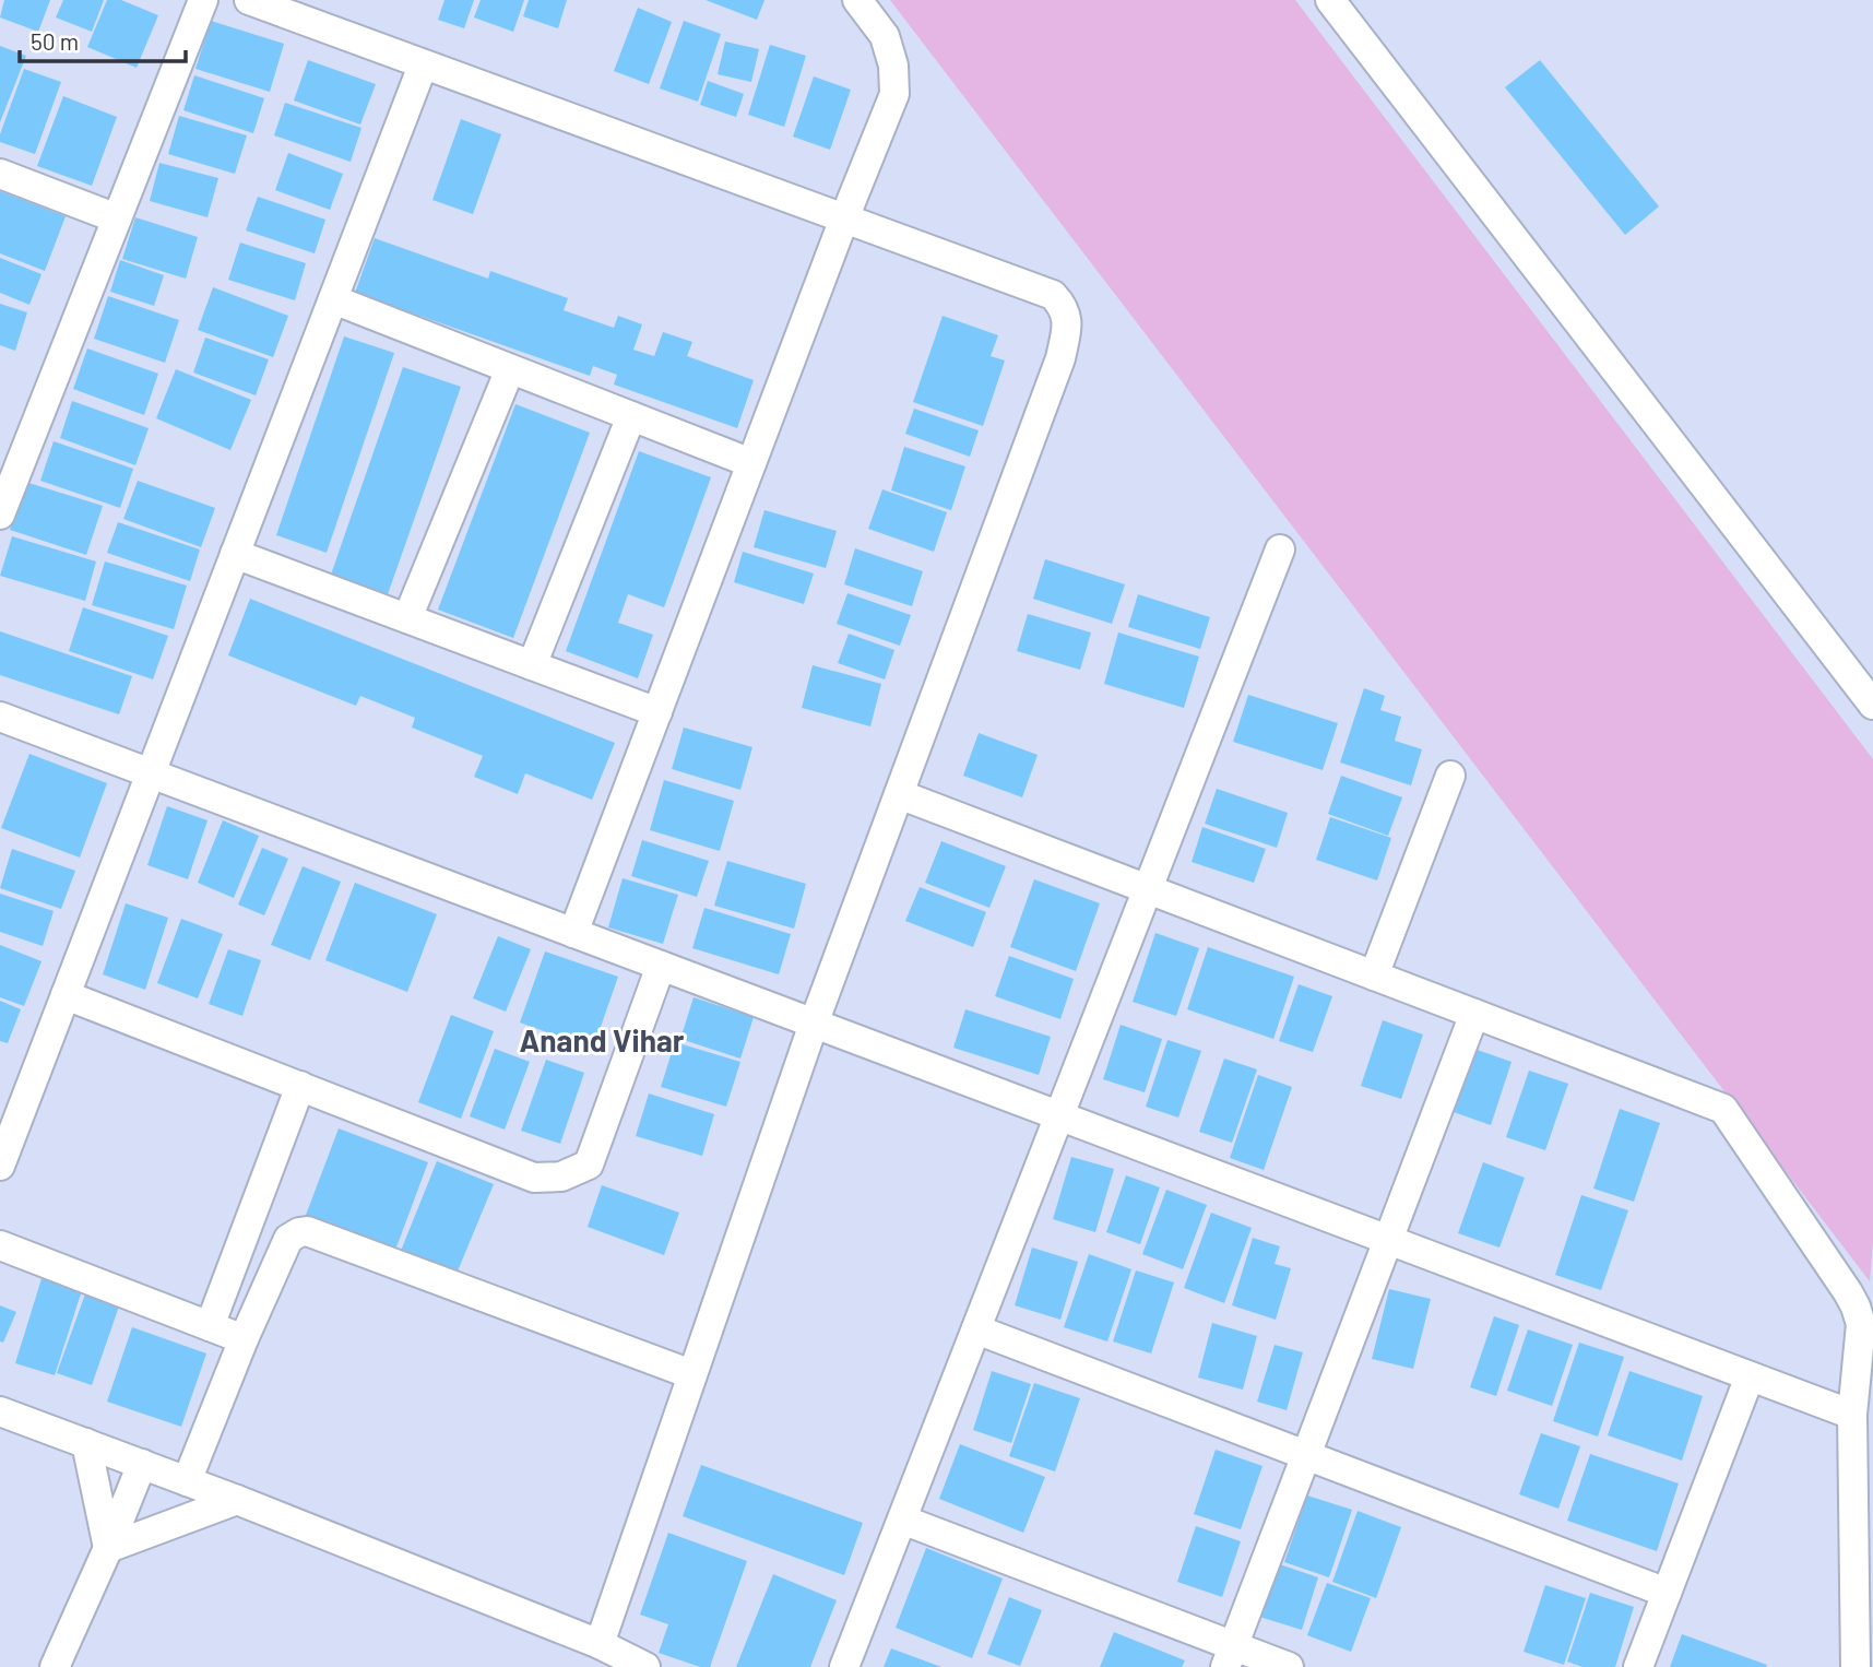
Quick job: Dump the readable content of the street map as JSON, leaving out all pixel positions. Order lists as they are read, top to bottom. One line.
{"districts":["Anand Vihar"],"scale_bar":"50 m"}
